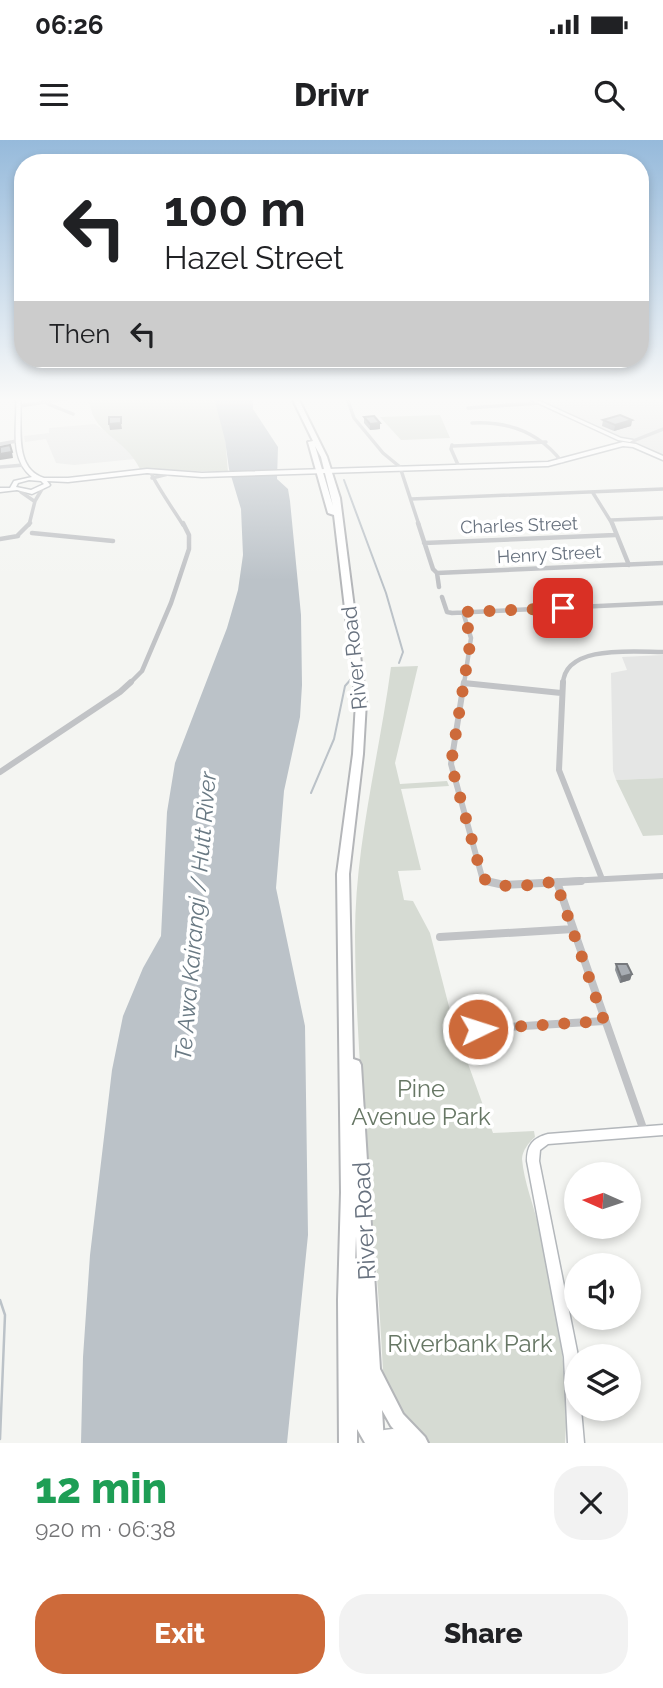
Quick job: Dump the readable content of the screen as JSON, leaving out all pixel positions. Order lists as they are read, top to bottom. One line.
{"streets":{"highway":["River Road"],"street":["Charles Street","Henry Street"]},"water":["Te Awa Kairangi / Hutt River"],"parks":["Pine Avenue Park","Riverbank Park"],"north":"left","page":{"status":"06:26","header":"Drivr","turn":["100 m","Hazel Street"],"then":"Then","heading":["12 min","920 m · 06:38"],"buttons":["Exit","Share"]}}
